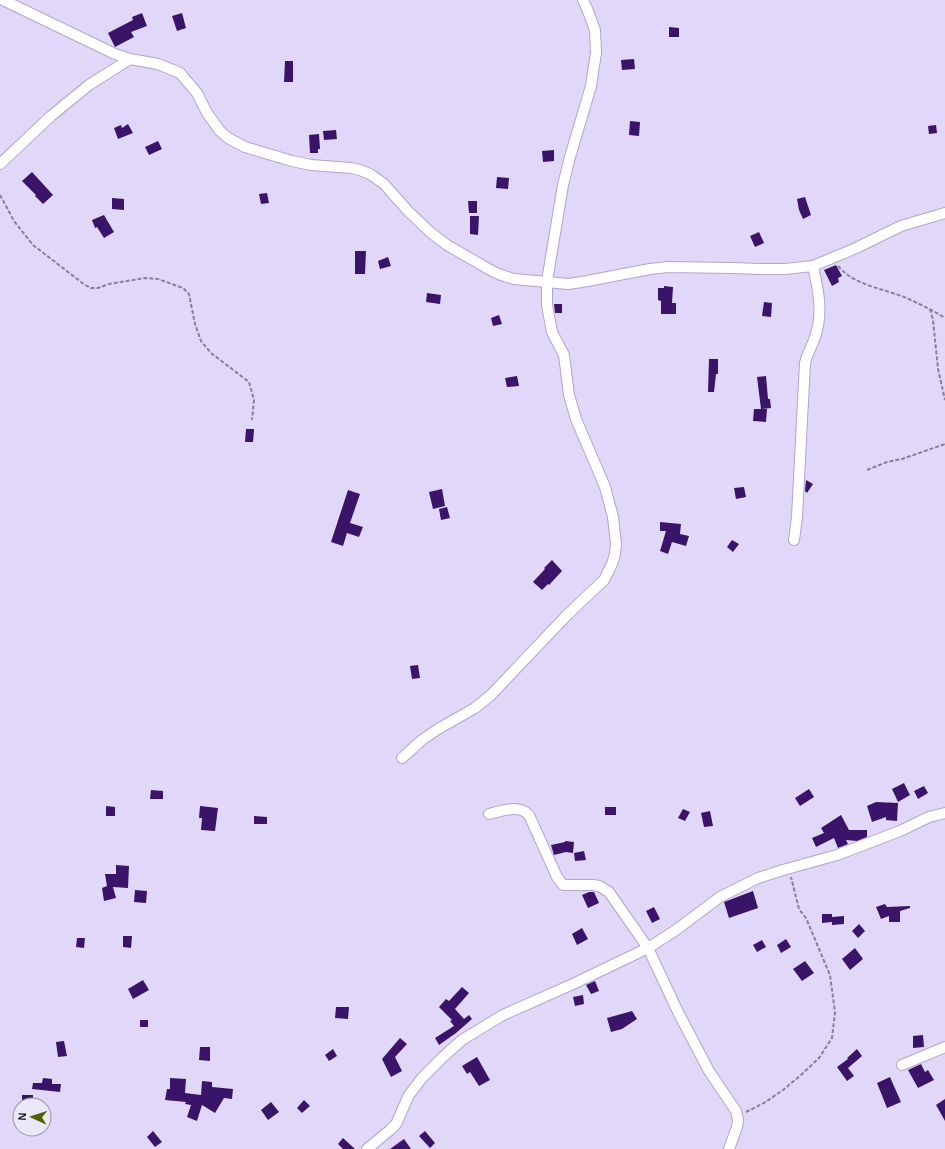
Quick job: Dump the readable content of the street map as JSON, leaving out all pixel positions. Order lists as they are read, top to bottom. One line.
{"north":"left"}
